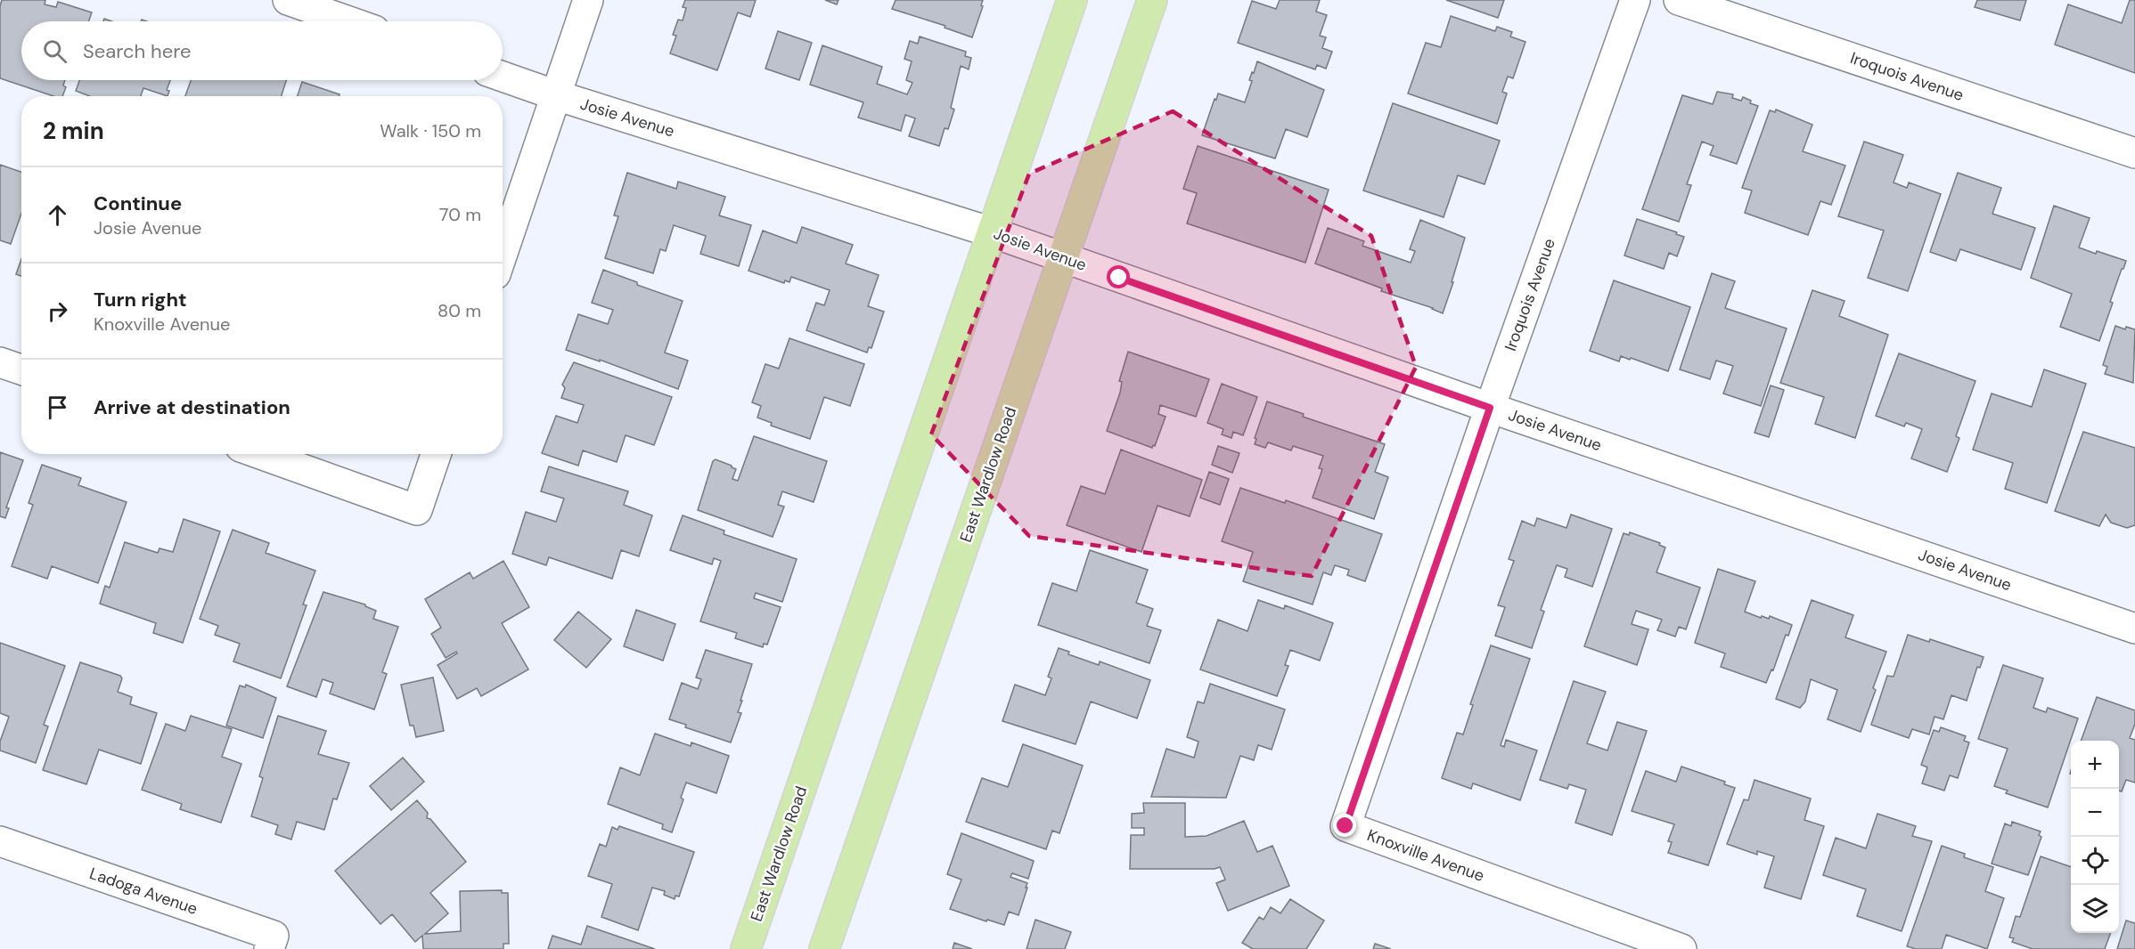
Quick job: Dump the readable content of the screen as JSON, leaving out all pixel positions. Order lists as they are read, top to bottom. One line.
{"streets":{"main road":["East Wardlow Road"],"street":["Iroquois Avenue","Josie Avenue","Knoxville Avenue","Ladoga Avenue"]},"crossings":[["Iroquois Avenue","Josie Avenue"],["Iroquois Avenue","Knoxville Avenue"],["Josie Avenue","East Wardlow Road"],["Josie Avenue","Knoxville Avenue"]],"page":{"search":"Search here","heading":["2 min","Walk · 150 m"],"list":[["Continue","Josie Avenue","70 m"],["Turn right","Knoxville Avenue","80 m"],"Arrive at destination"],"map_buttons":["+","−"]}}
